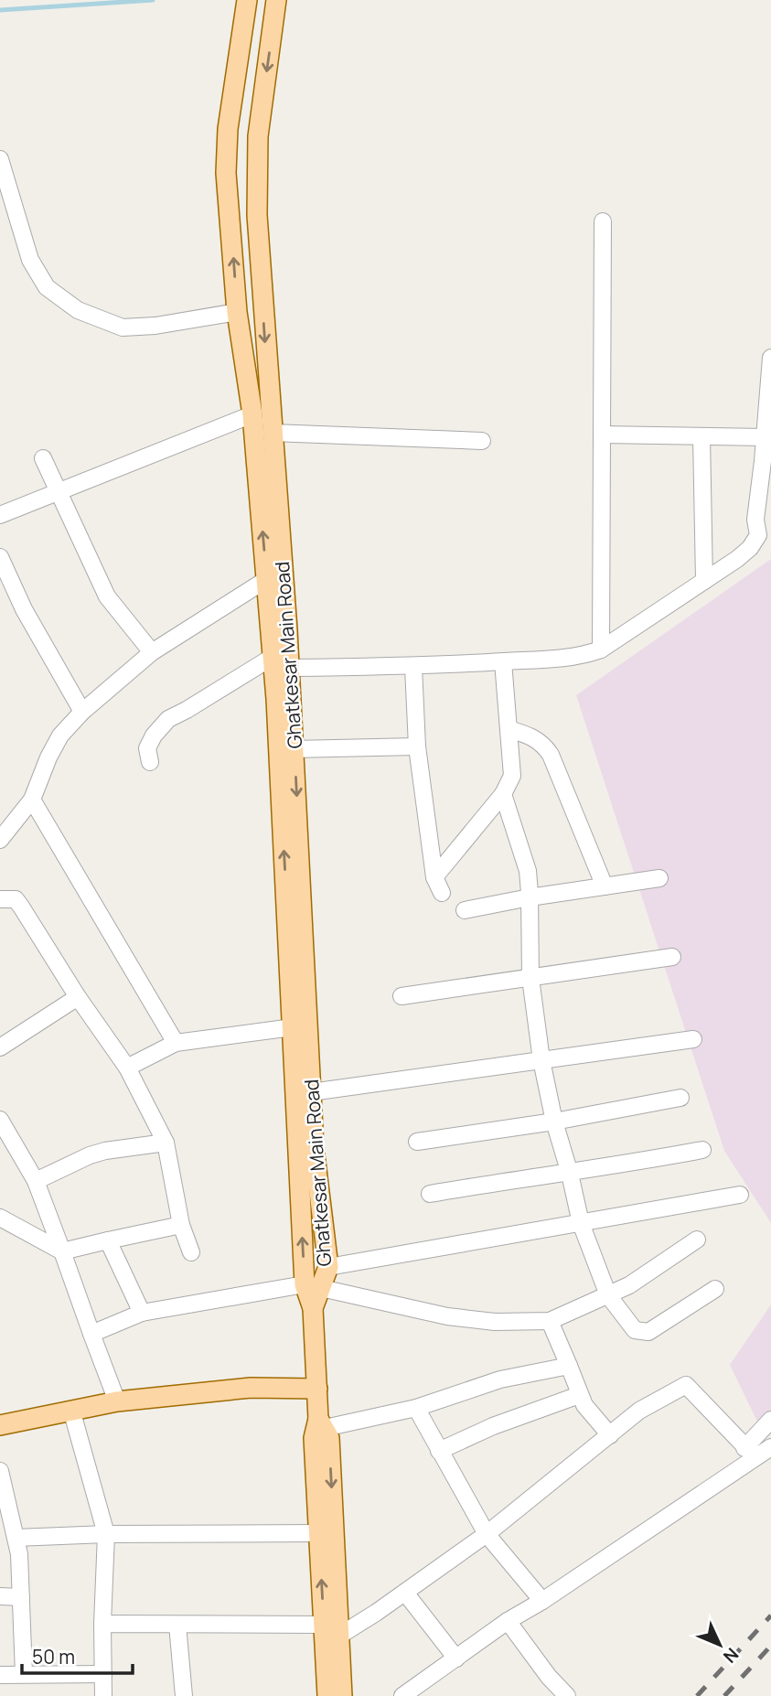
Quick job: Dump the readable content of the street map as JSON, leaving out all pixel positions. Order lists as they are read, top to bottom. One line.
{"streets":{"main road":["Ghatkesar Main Road"]},"scale_bar":"50 m","north":"bottom right"}
